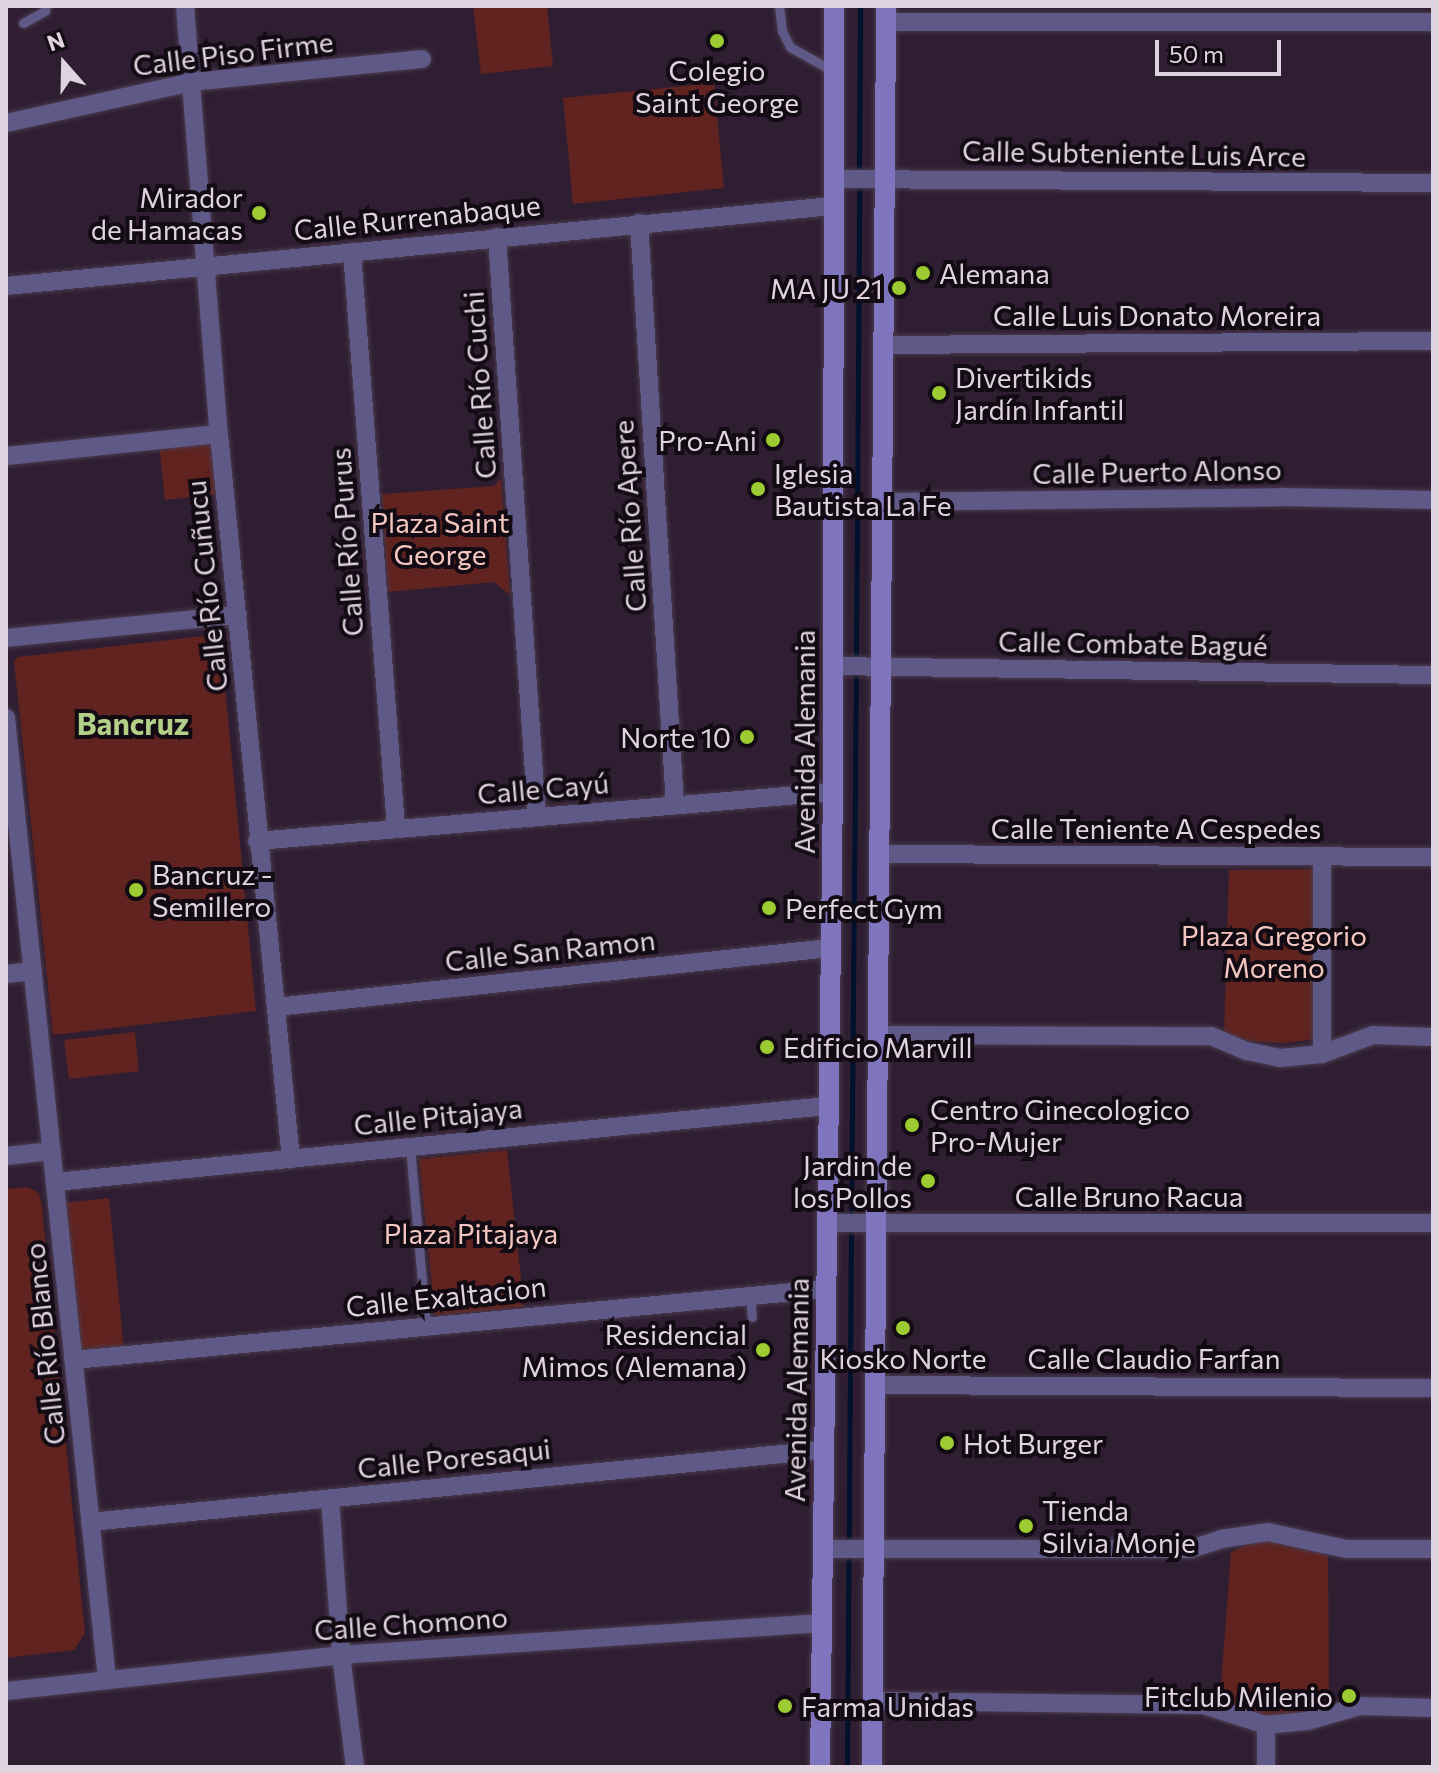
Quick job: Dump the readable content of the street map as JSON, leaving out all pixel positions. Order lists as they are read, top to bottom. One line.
{"streets":{"main road":["Avenida Alemania"],"street":["Calle Piso Firme","Calle Subteniente Luis Arce","Calle Rurrenabaque","Calle Luis Donato Moreira","Calle Río Cuchi","Calle Puerto Alonso","Calle Río Apere","Calle Río Purus","Calle Río Cuñucu","Calle Combate Bagué","Calle Cayú","Calle Teniente A Cespedes","Calle San Ramon","Calle Pitajaya","Calle Bruno Racua","Calle Exaltacion","Calle Río Blanco","Calle Claudio Farfan","Calle Poresaqui","Calle Chomono"]},"crossings":[["Calle Piso Firme","Calle Río Cuñucu"],["Calle Subteniente Luis Arce","Avenida Alemania"],["Calle Rurrenabaque","Calle Río Cuchi"],["Calle Rurrenabaque","Calle Río Apere"],["Calle Rurrenabaque","Calle Río Purus"],["Calle Rurrenabaque","Calle Río Cuñucu"],["Calle Rurrenabaque","Avenida Alemania"],["Calle Río Cuchi","Calle Cayú"],["Calle Río Apere","Calle Cayú"],["Calle Río Purus","Calle Cayú"],["Calle Río Cuñucu","Calle Cayú"],["Calle Río Cuñucu","Calle San Ramon"],["Calle Río Cuñucu","Calle Pitajaya"],["Calle Combate Bagué","Avenida Alemania"],["Avenida Alemania","Calle Cayú"],["Avenida Alemania","Calle San Ramon"],["Avenida Alemania","Calle Pitajaya"],["Avenida Alemania","Calle Bruno Racua"],["Avenida Alemania","Calle Exaltacion"],["Avenida Alemania","Calle Poresaqui"],["Avenida Alemania","Calle Chomono"],["Calle Pitajaya","Calle Río Blanco"],["Calle Exaltacion","Calle Río Blanco"],["Calle Río Blanco","Calle Poresaqui"],["Calle Río Blanco","Calle Chomono"]],"districts":["Bancruz"],"parks":["Plaza Saint George","Plaza Gregorio Moreno","Plaza Pitajaya"],"places":["Colegio Saint George","Mirador de Hamacas","Alemana","MA JU 21","Divertikids Jardín Infantil","Pro-Ani","Iglesia Bautista La Fe","Norte 10","Bancruz - Semillero","Perfect Gym","Edificio Marvill","Centro Ginecologico Pro-Mujer","Jardin de los Pollos","Kiosko Norte","Residencial Mimos (Alemana)","Hot Burger","Tienda Silvia Monje","Fitclub Milenio","Farma Unidas"],"scale_bar":"50 m","north":"top"}
